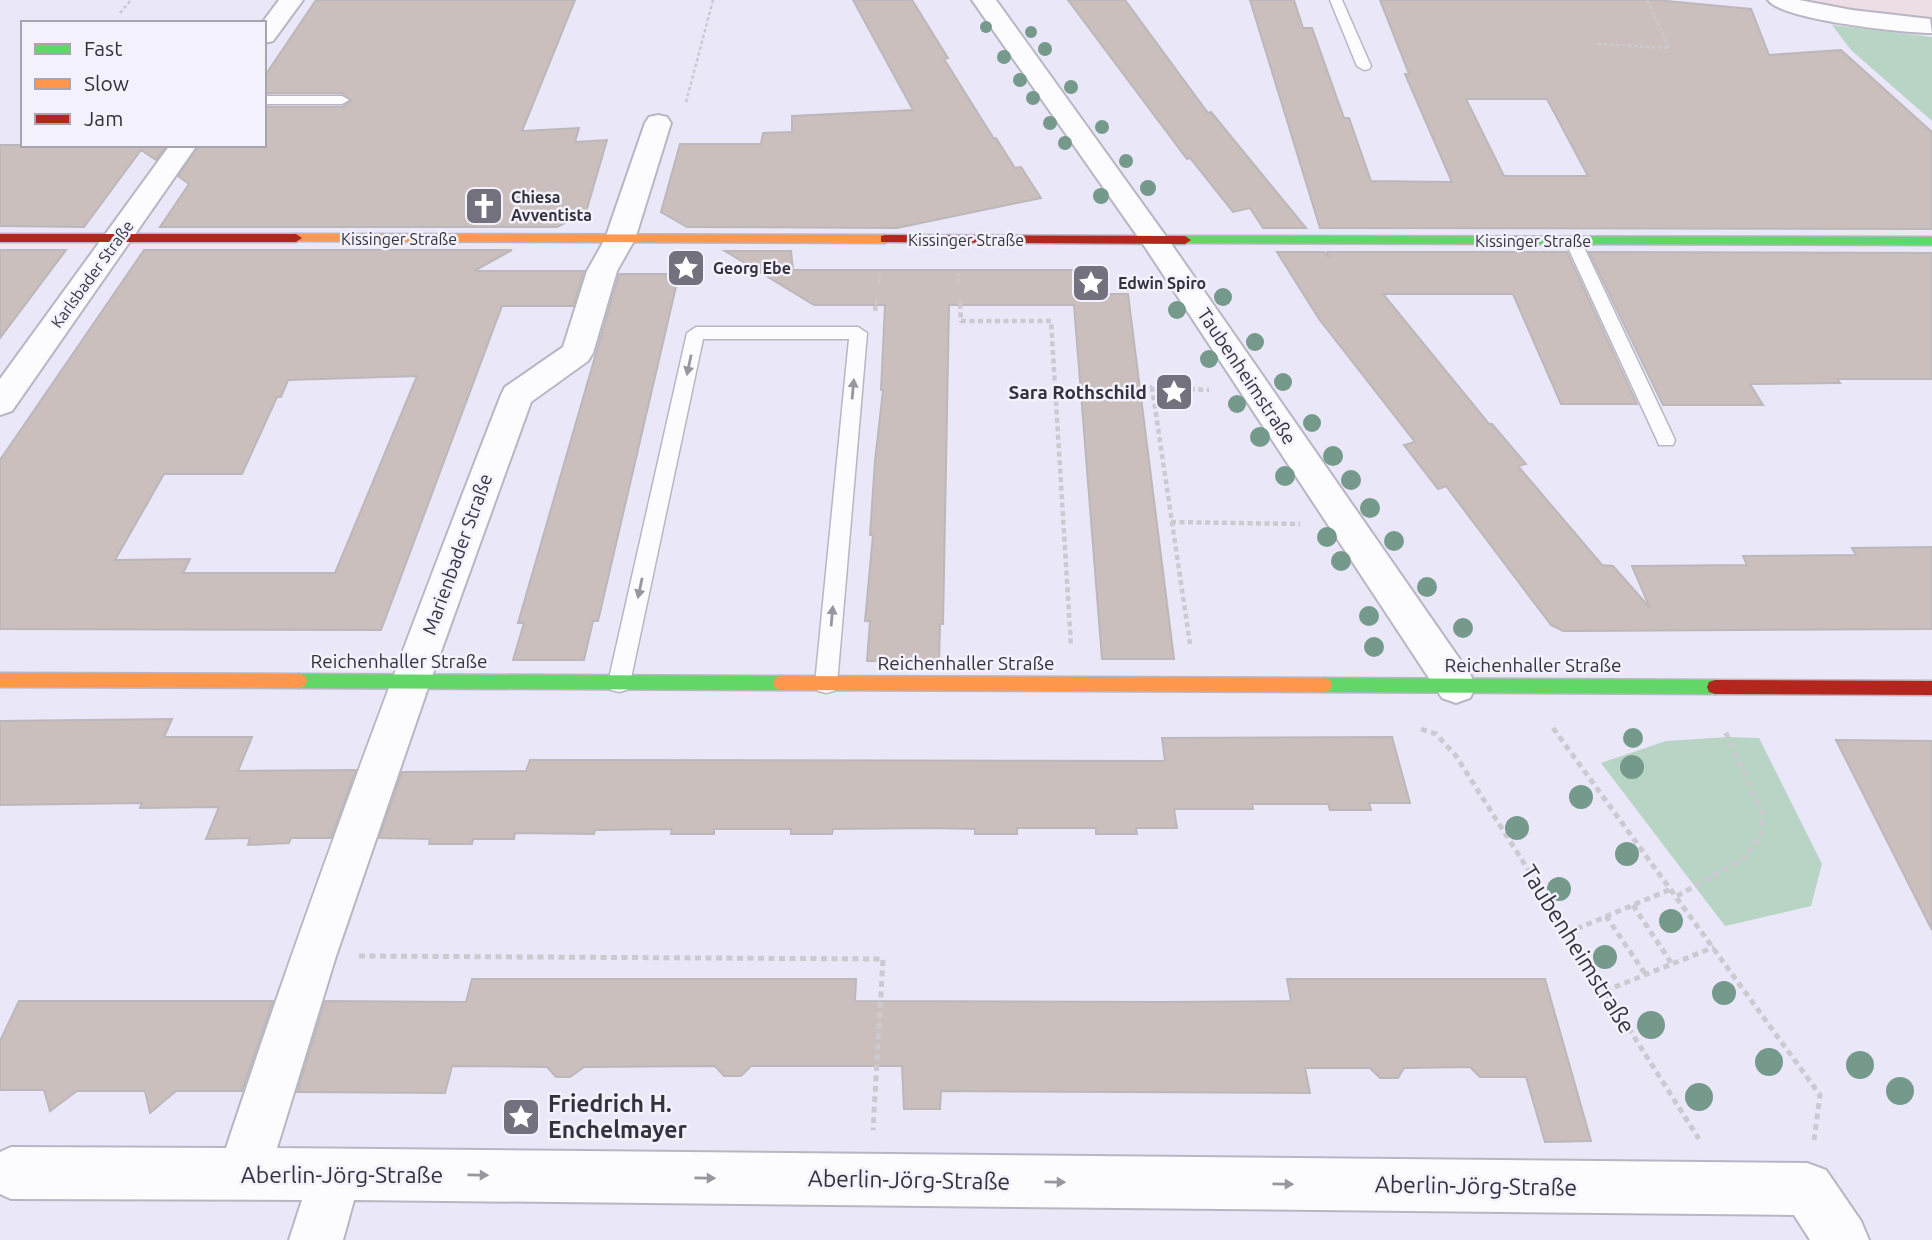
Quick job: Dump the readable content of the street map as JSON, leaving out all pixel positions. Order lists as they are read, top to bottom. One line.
{"streets":{"street":["Kissinger Straße","Karlsbader Straße","Taubenheimstraße","Marienbader Straße","Reichenhaller Straße","Aberlin-Jörg-Straße"]},"crossings":[["Kissinger Straße","Karlsbader Straße"],["Kissinger Straße","Taubenheimstraße"],["Kissinger Straße","Marienbader Straße"],["Taubenheimstraße","Reichenhaller Straße"],["Marienbader Straße","Reichenhaller Straße"],["Marienbader Straße","Aberlin-Jörg-Straße"]],"one_way":["Aberlin-Jörg-Straße"],"places":{"church":["Chiesa Avventista"],"place":["Georg Ebe","Edwin Spiro","Sara Rothschild","Friedrich H. Enchelmayer"]},"legend":["Fast","Slow","Jam"]}
